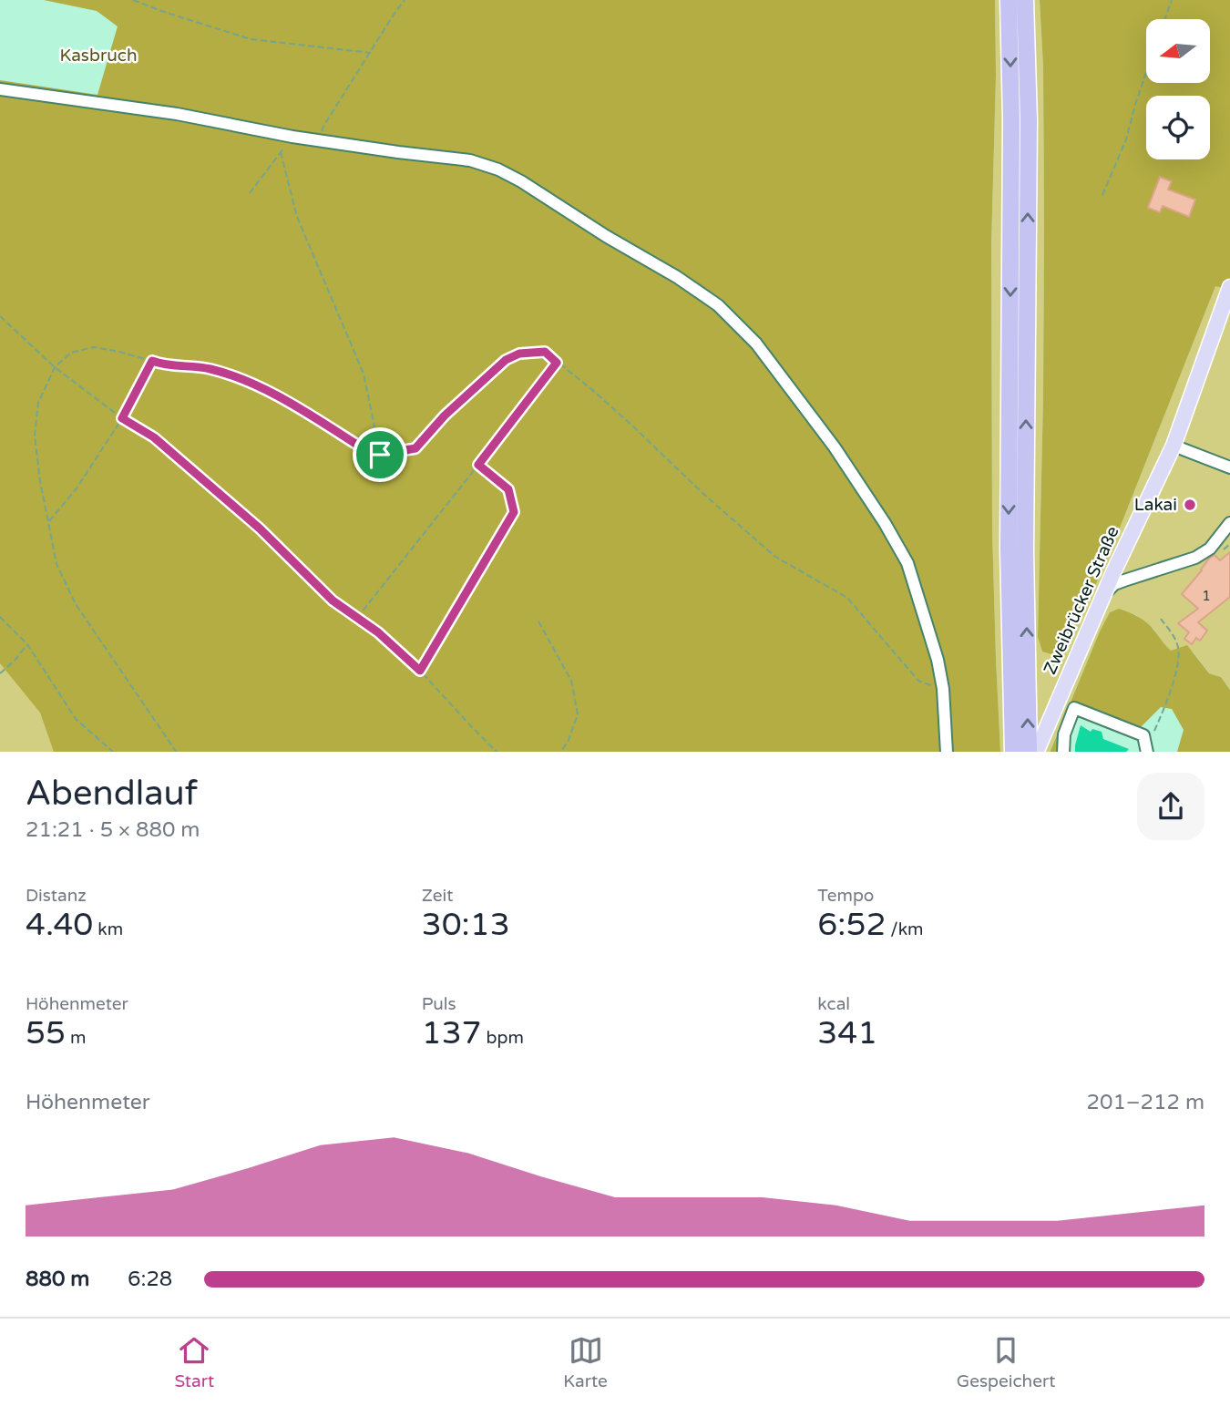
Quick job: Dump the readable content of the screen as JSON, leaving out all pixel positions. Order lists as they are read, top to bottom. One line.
{"streets":{"main road":["Zweibrücker Straße"]},"parks":["Kasbruch"],"places":["Lakai"],"house_numbers":["1"],"north":"left","page":{"heading":["Abendlauf","21:21 · 5 × 880 m"],"stats":[["Distanz","4.40 km"],["Zeit","30:13"],["Tempo","6:52 /km"],["Höhenmeter","55 m"],["Puls","137 bpm"],["kcal","341"]],"chart":["Höhenmeter","201–212 m"],"list":[{"name":"880 m","note":"6:28"}],"tabs":["Start","Karte","Gespeichert"]}}
